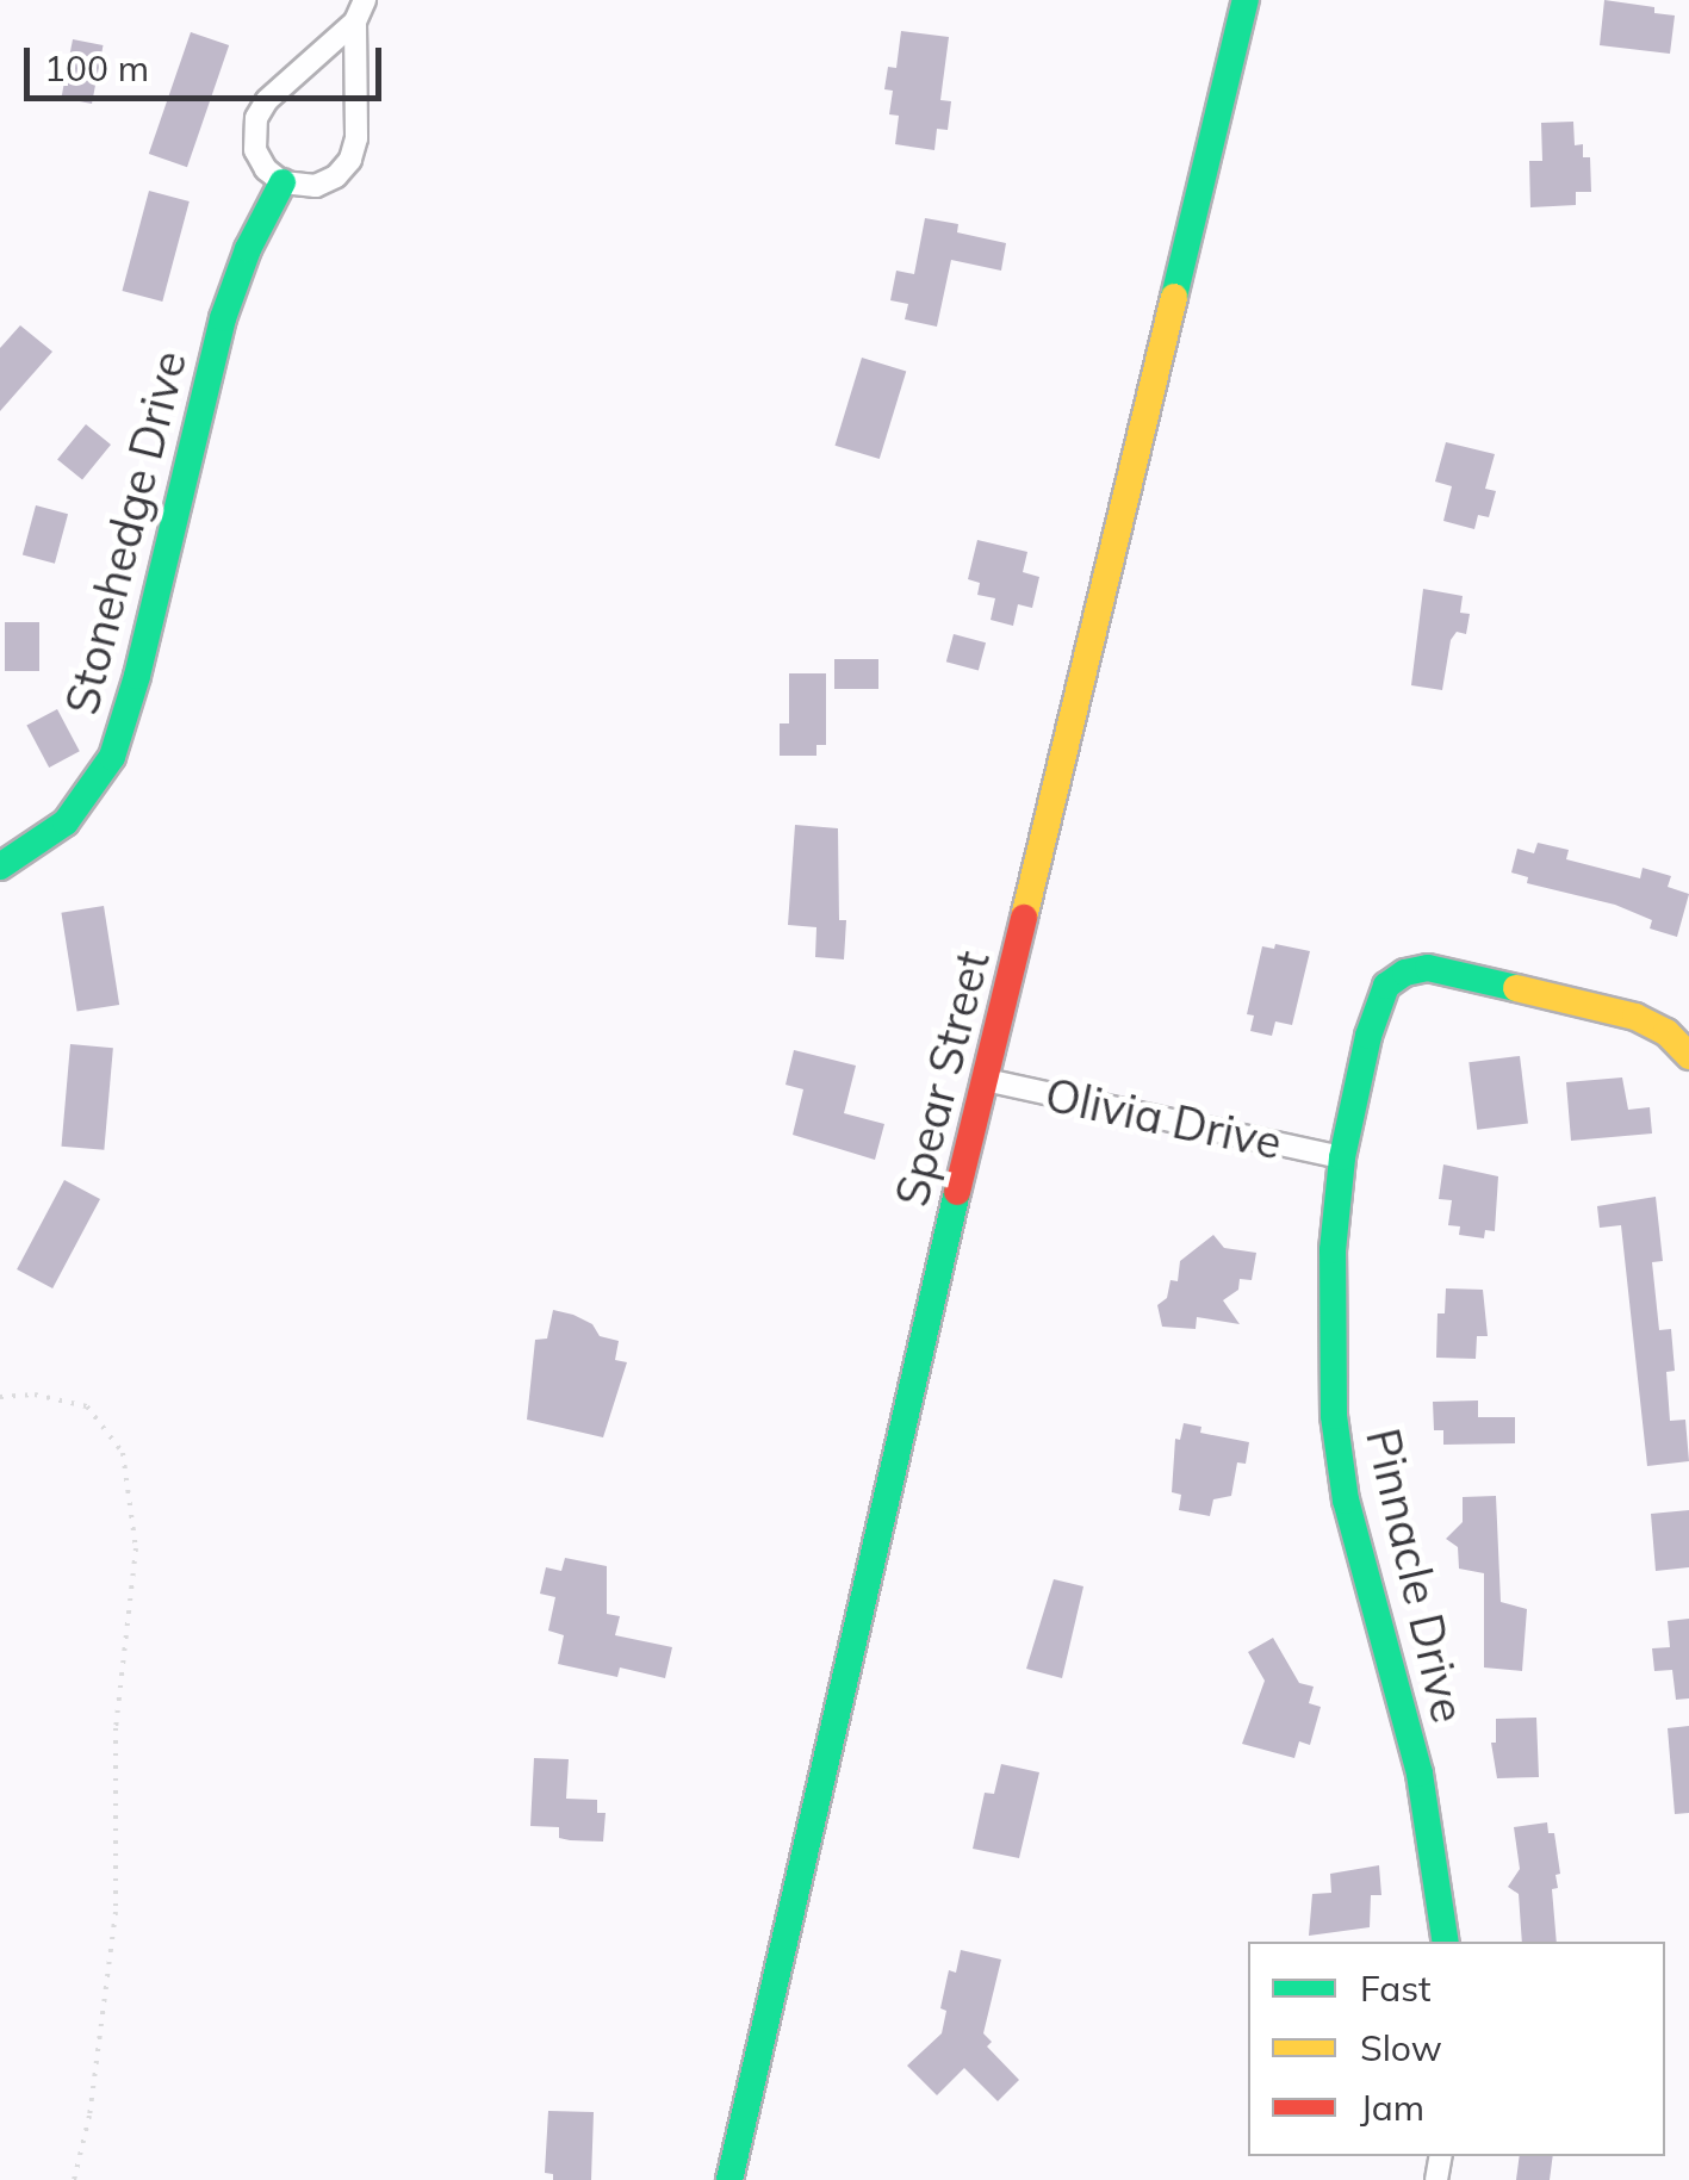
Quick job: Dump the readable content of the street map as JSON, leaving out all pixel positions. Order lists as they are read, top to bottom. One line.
{"streets":{"main road":["Stonehedge Drive","Spear Street","Pinnacle Drive"],"street":["Olivia Drive"]},"crossings":[["Spear Street","Olivia Drive"],["Olivia Drive","Pinnacle Drive"]],"legend":["Fast","Slow","Jam"],"scale_bar":"100 m"}
